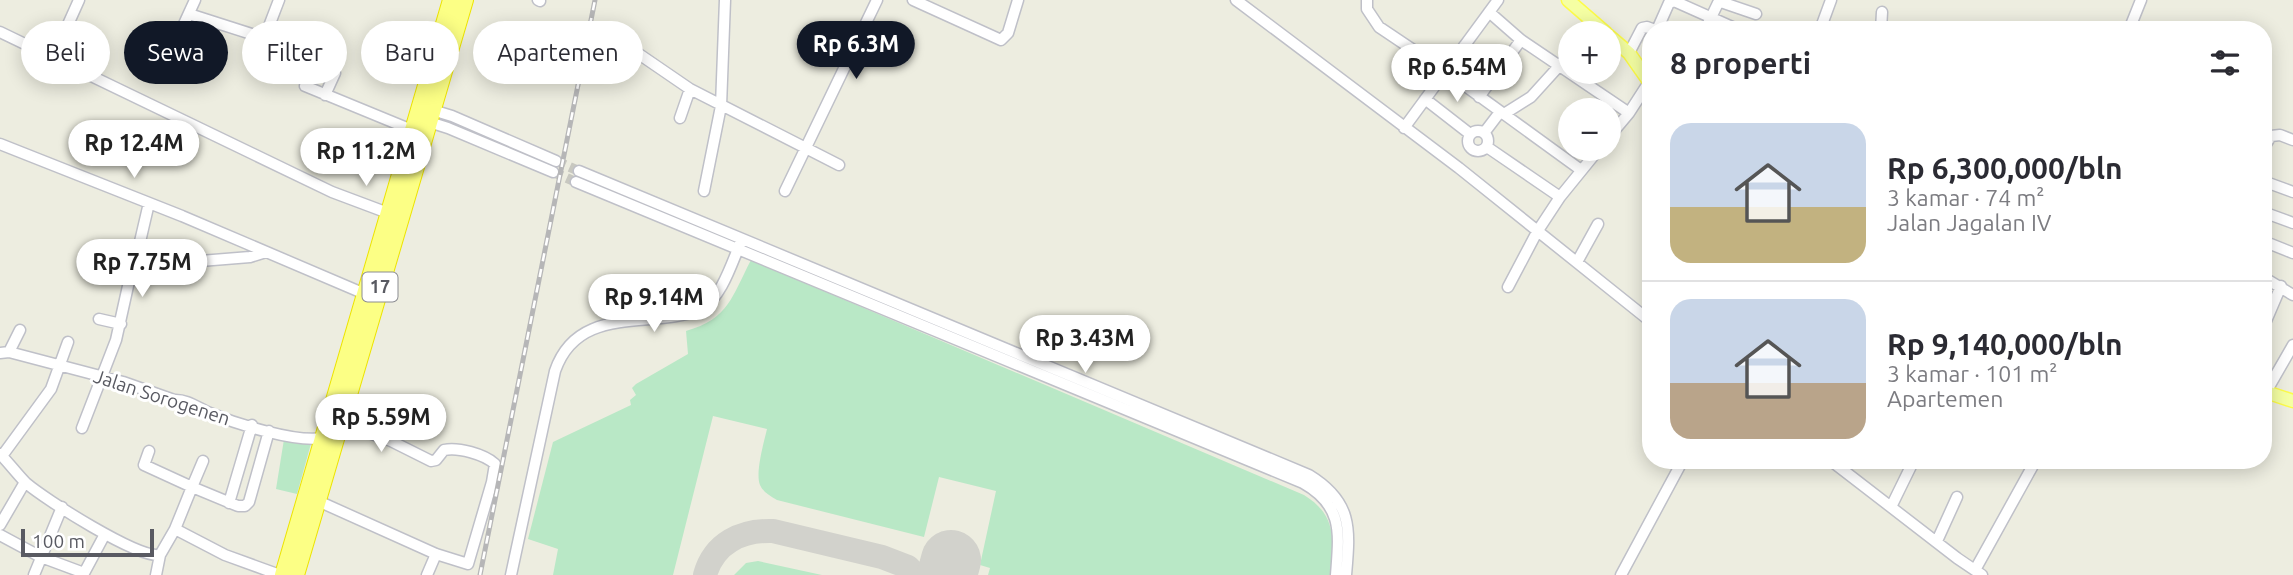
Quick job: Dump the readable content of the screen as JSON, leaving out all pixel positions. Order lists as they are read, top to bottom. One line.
{"streets":{"highway":["17"],"street":["Jalan Sorogenen"]},"crossings":[["17","Jalan Sorogenen"]],"scale_bar":"100 m","page":{"map_buttons":["+","−"],"price":["Rp 6.3M","Rp 6.54M","Rp 12.4M","Rp 11.2M","Rp 7.75M","Rp 9.14M","Rp 3.43M","Rp 5.59M"],"chip":["Beli","Sewa","Filter","Baru","Apartemen"],"heading":"8 properti","list":[{"name":"Rp 6,300,000/bln","note":"3 kamar · 74 m² · Jalan Jagalan IV"},{"name":"Rp 9,140,000/bln","note":"3 kamar · 101 m² · Apartemen"}],"scale":"100 m"}}
